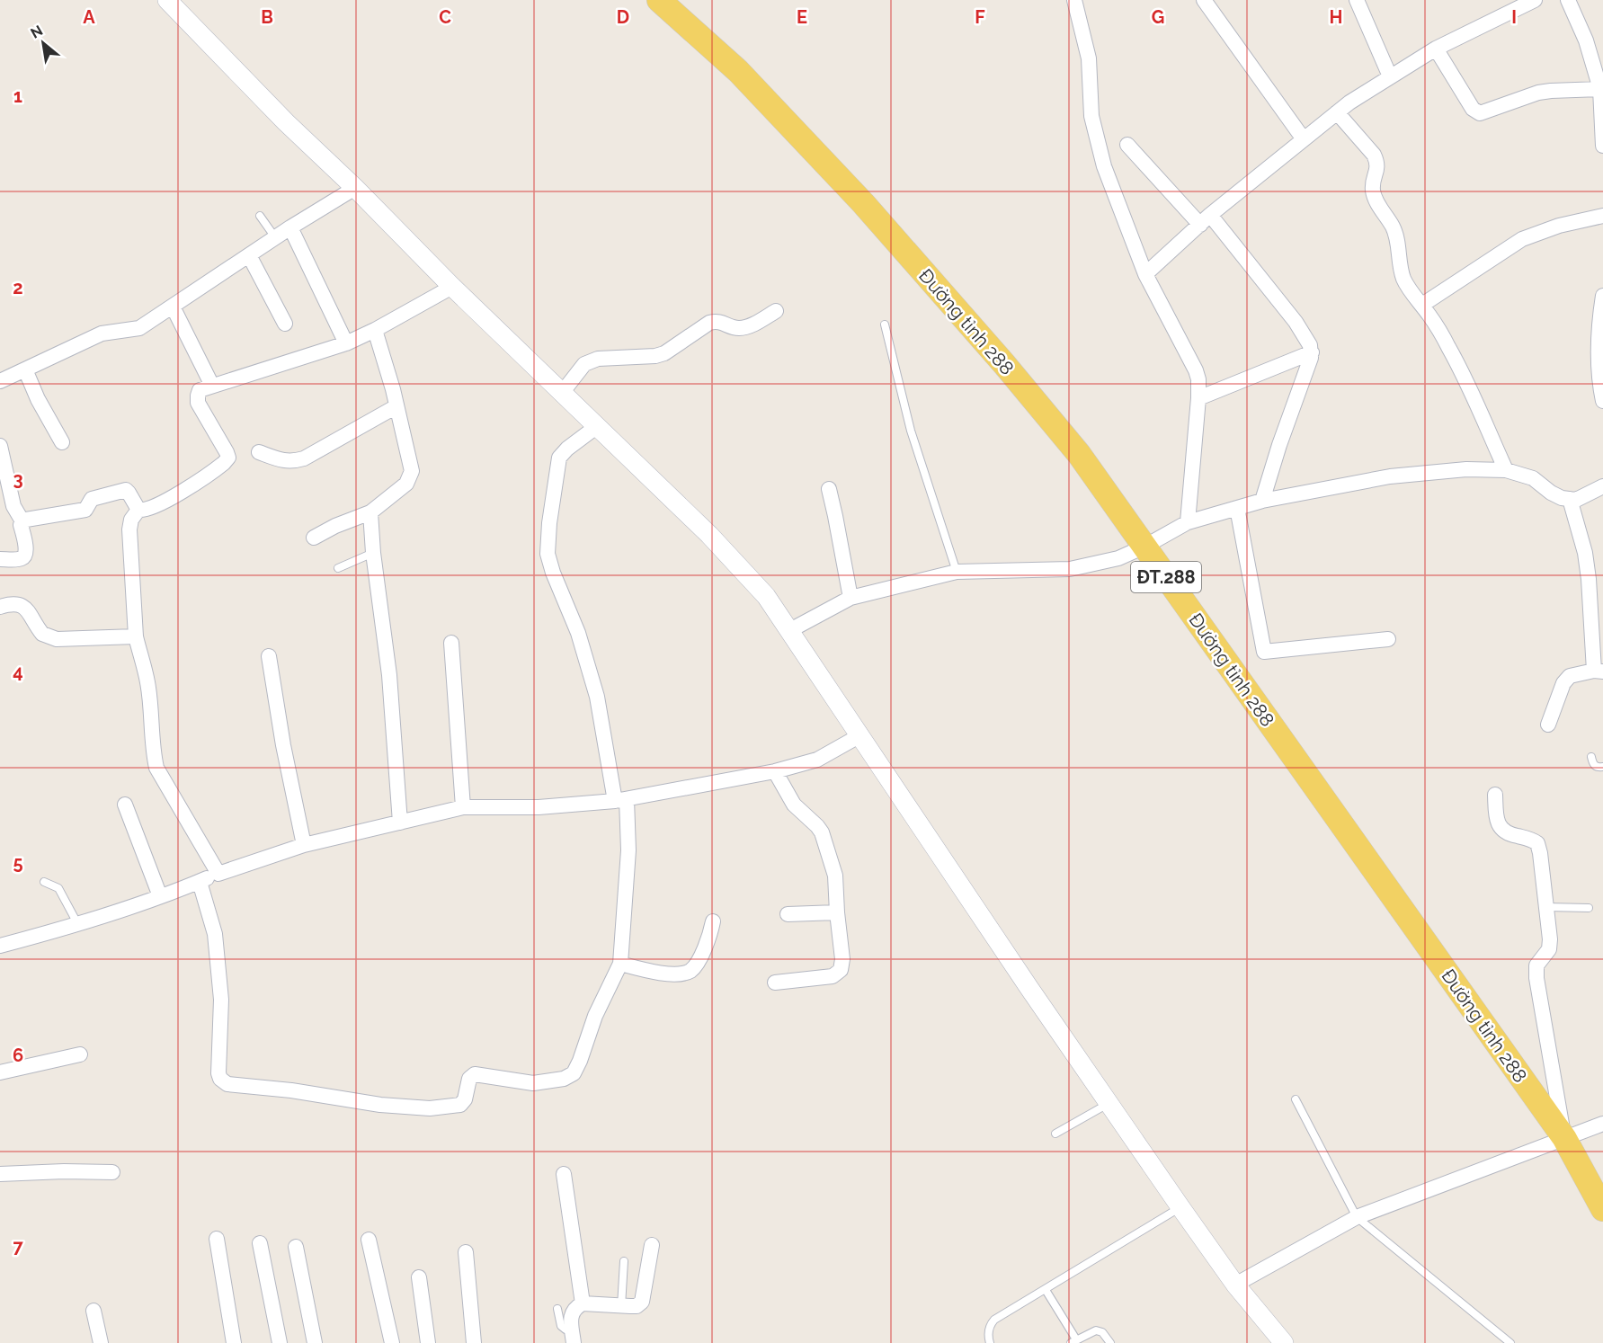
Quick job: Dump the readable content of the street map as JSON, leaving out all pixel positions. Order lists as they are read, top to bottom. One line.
{"streets":{"main road":["Đường tỉnh 288","ĐT.288"]},"north":"top left","grid":{"columns":["A","B","C","D","E","F","G","H","I"],"rows":["1","2","3","4","5","6","7"]}}
